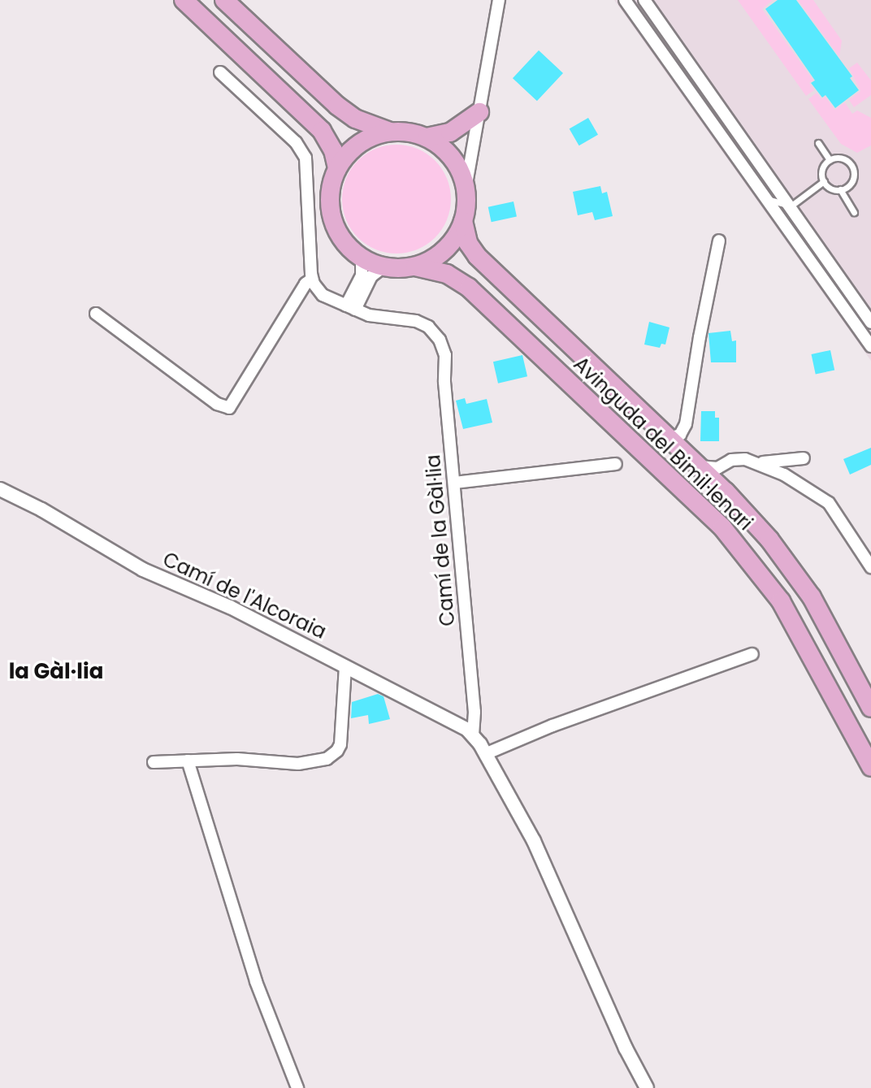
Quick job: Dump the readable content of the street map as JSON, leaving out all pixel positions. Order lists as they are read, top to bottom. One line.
{"streets":{"main road":["Avinguda del Bimil·lenari"],"street":["Camí de la Gàl·lia","Camí de l'Alcoraia"]},"crossings":[["Camí de la Gàl·lia","Camí de l'Alcoraia"]],"districts":["la Gàl·lia"]}
